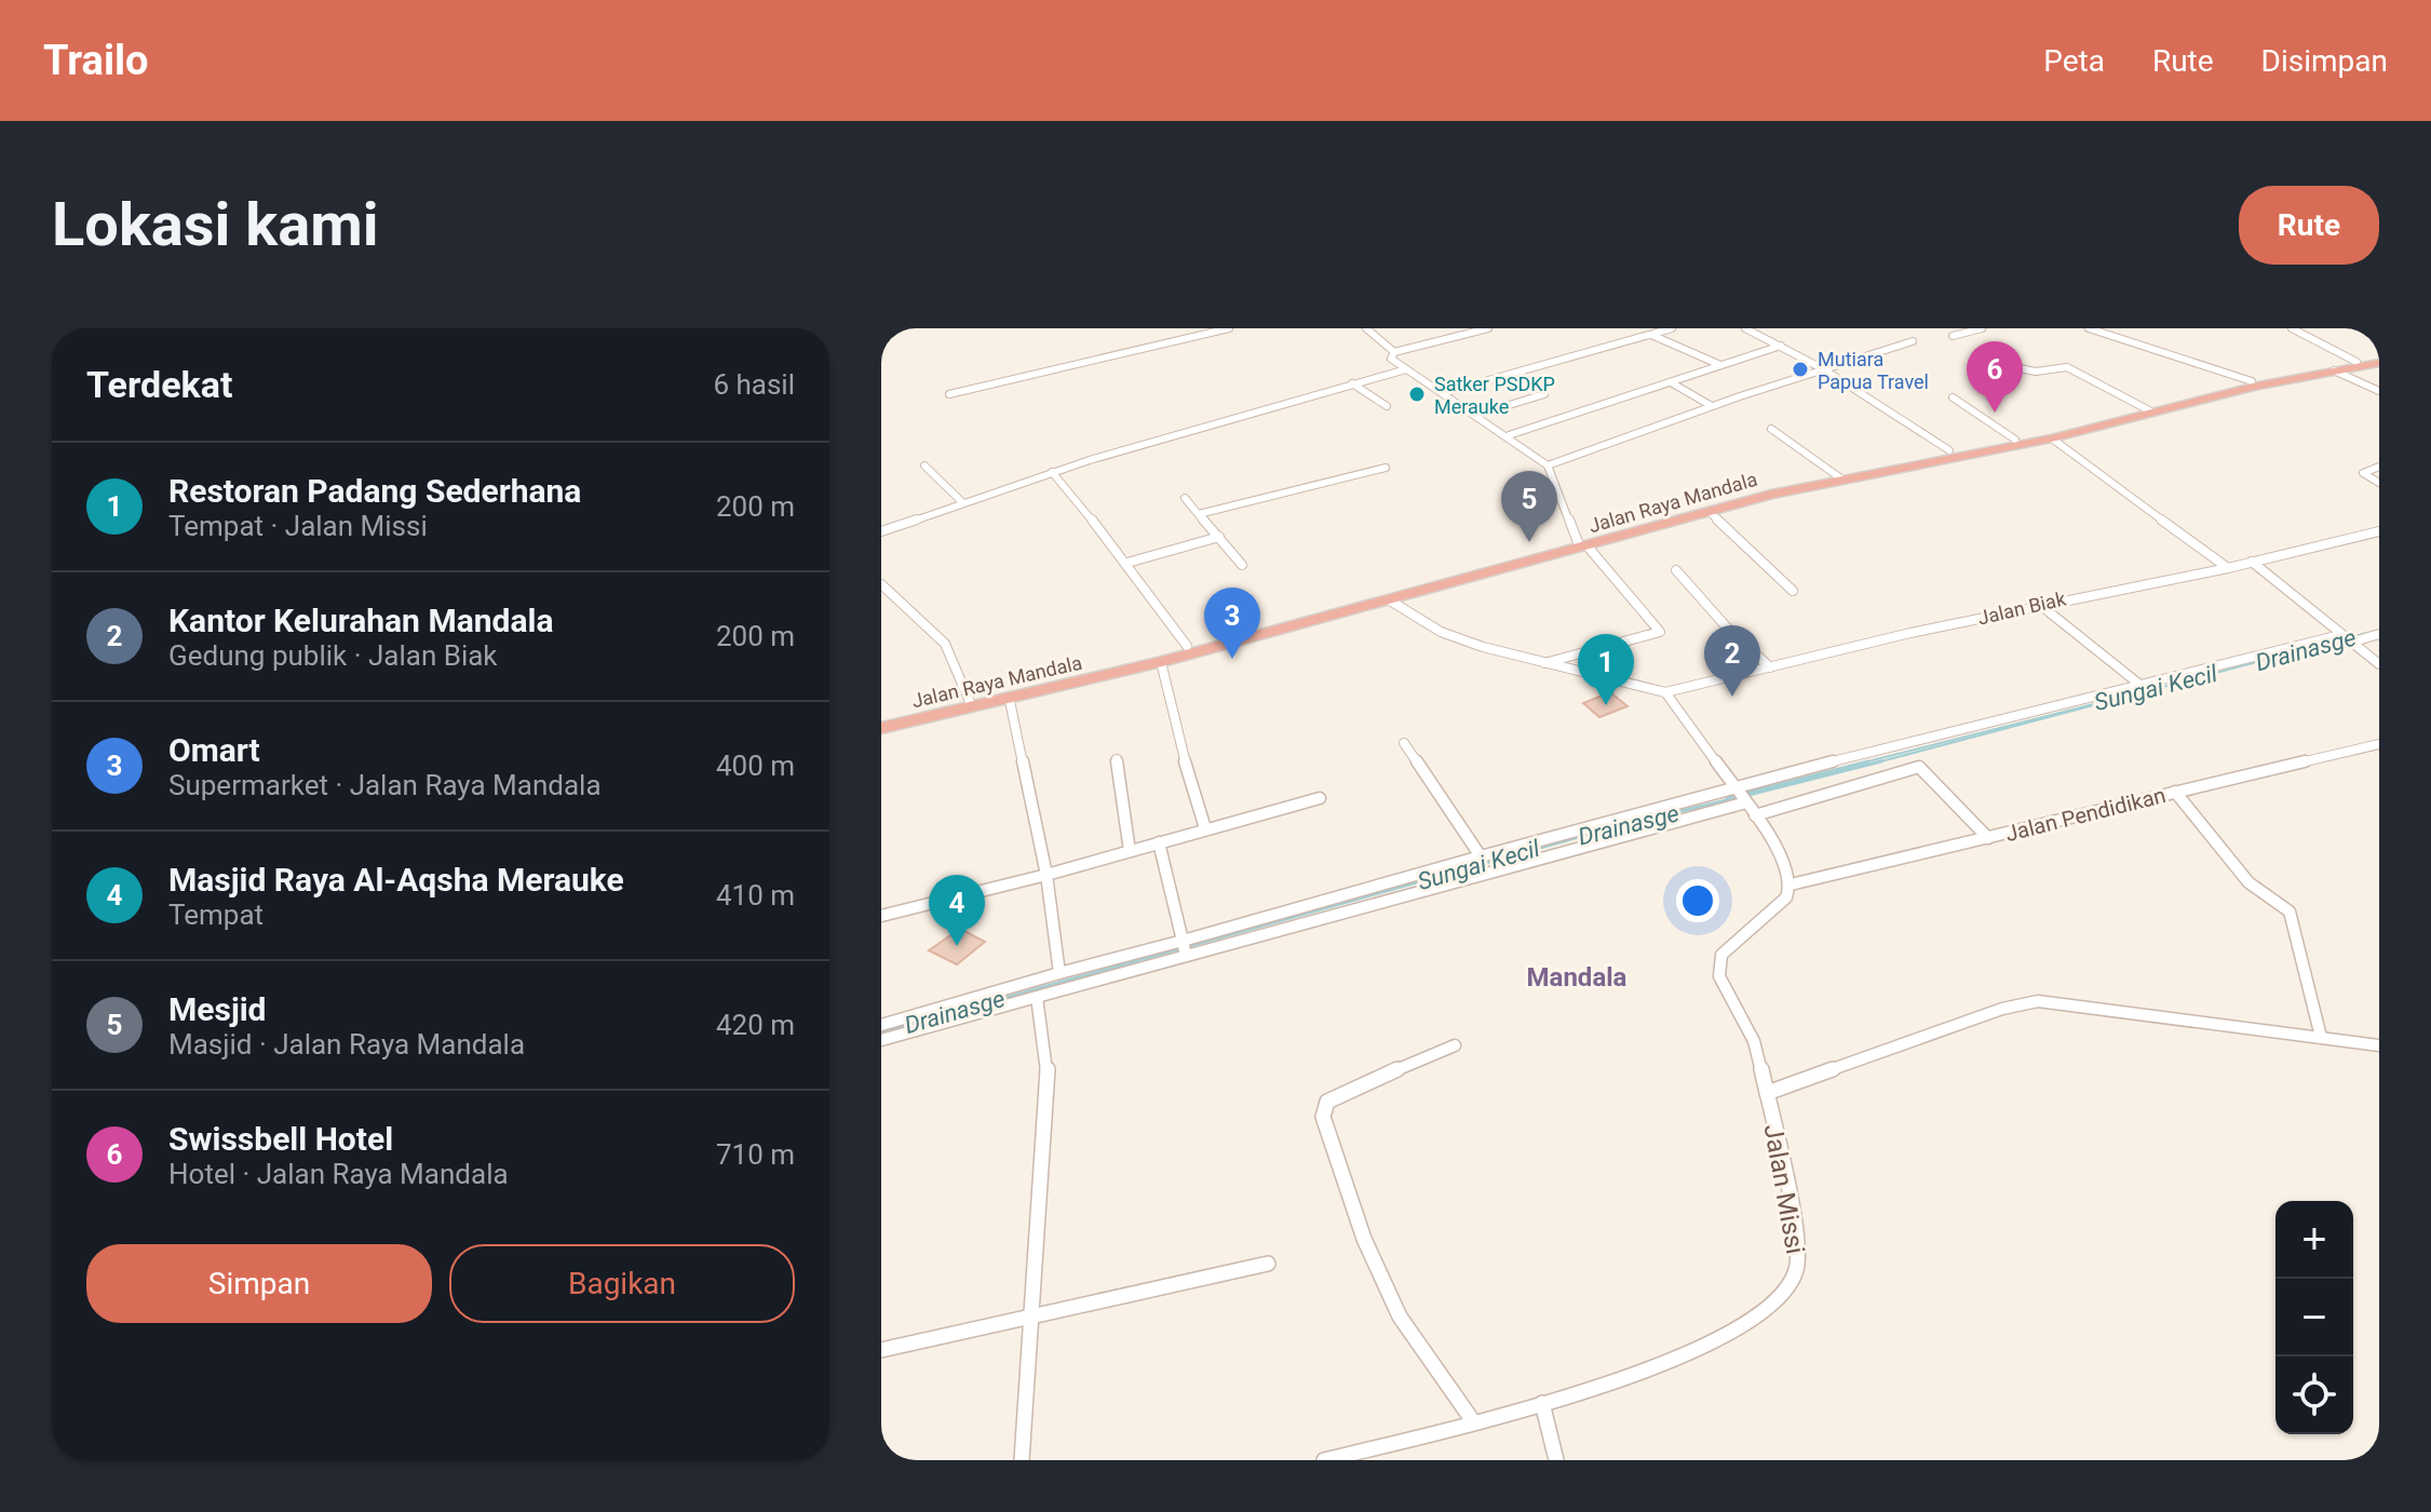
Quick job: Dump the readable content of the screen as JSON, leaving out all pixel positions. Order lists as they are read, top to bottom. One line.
{"streets":{"highway":["Jalan Raya Mandala"],"street":["Jalan Biak","Jalan Pendidikan","Jalan Missi"]},"crossings":[["Jalan Pendidikan","Jalan Missi"]],"districts":["Mandala"],"water":["Drainasge","Sungai Kecil"],"places":["Mutiara Papua Travel","Satker PSDKP Merauke"],"page":{"header":"Trailo","nav":["Peta","Rute","Disimpan"],"buttons":["Rute",["Simpan","Bagikan"]],"title":"Lokasi kami","heading":["Terdekat","6 hasil"],"pins":["6","5","3","2","1","4"],"list":[{"mark":"1","name":"Restoran Padang Sederhana","note":"Tempat · Jalan Missi","value":"200 m"},{"mark":"2","name":"Kantor Kelurahan Mandala","note":"Gedung publik · Jalan Biak","value":"200 m"},{"mark":"3","name":"Omart","note":"Supermarket · Jalan Raya Mandala","value":"400 m"},{"mark":"4","name":"Masjid Raya Al-Aqsha Merauke","note":"Tempat","value":"410 m"},{"mark":"5","name":"Mesjid","note":"Masjid · Jalan Raya Mandala","value":"420 m"},{"mark":"6","name":"Swissbell Hotel","note":"Hotel · Jalan Raya Mandala","value":"710 m"}],"map_buttons":["+","−"]}}
